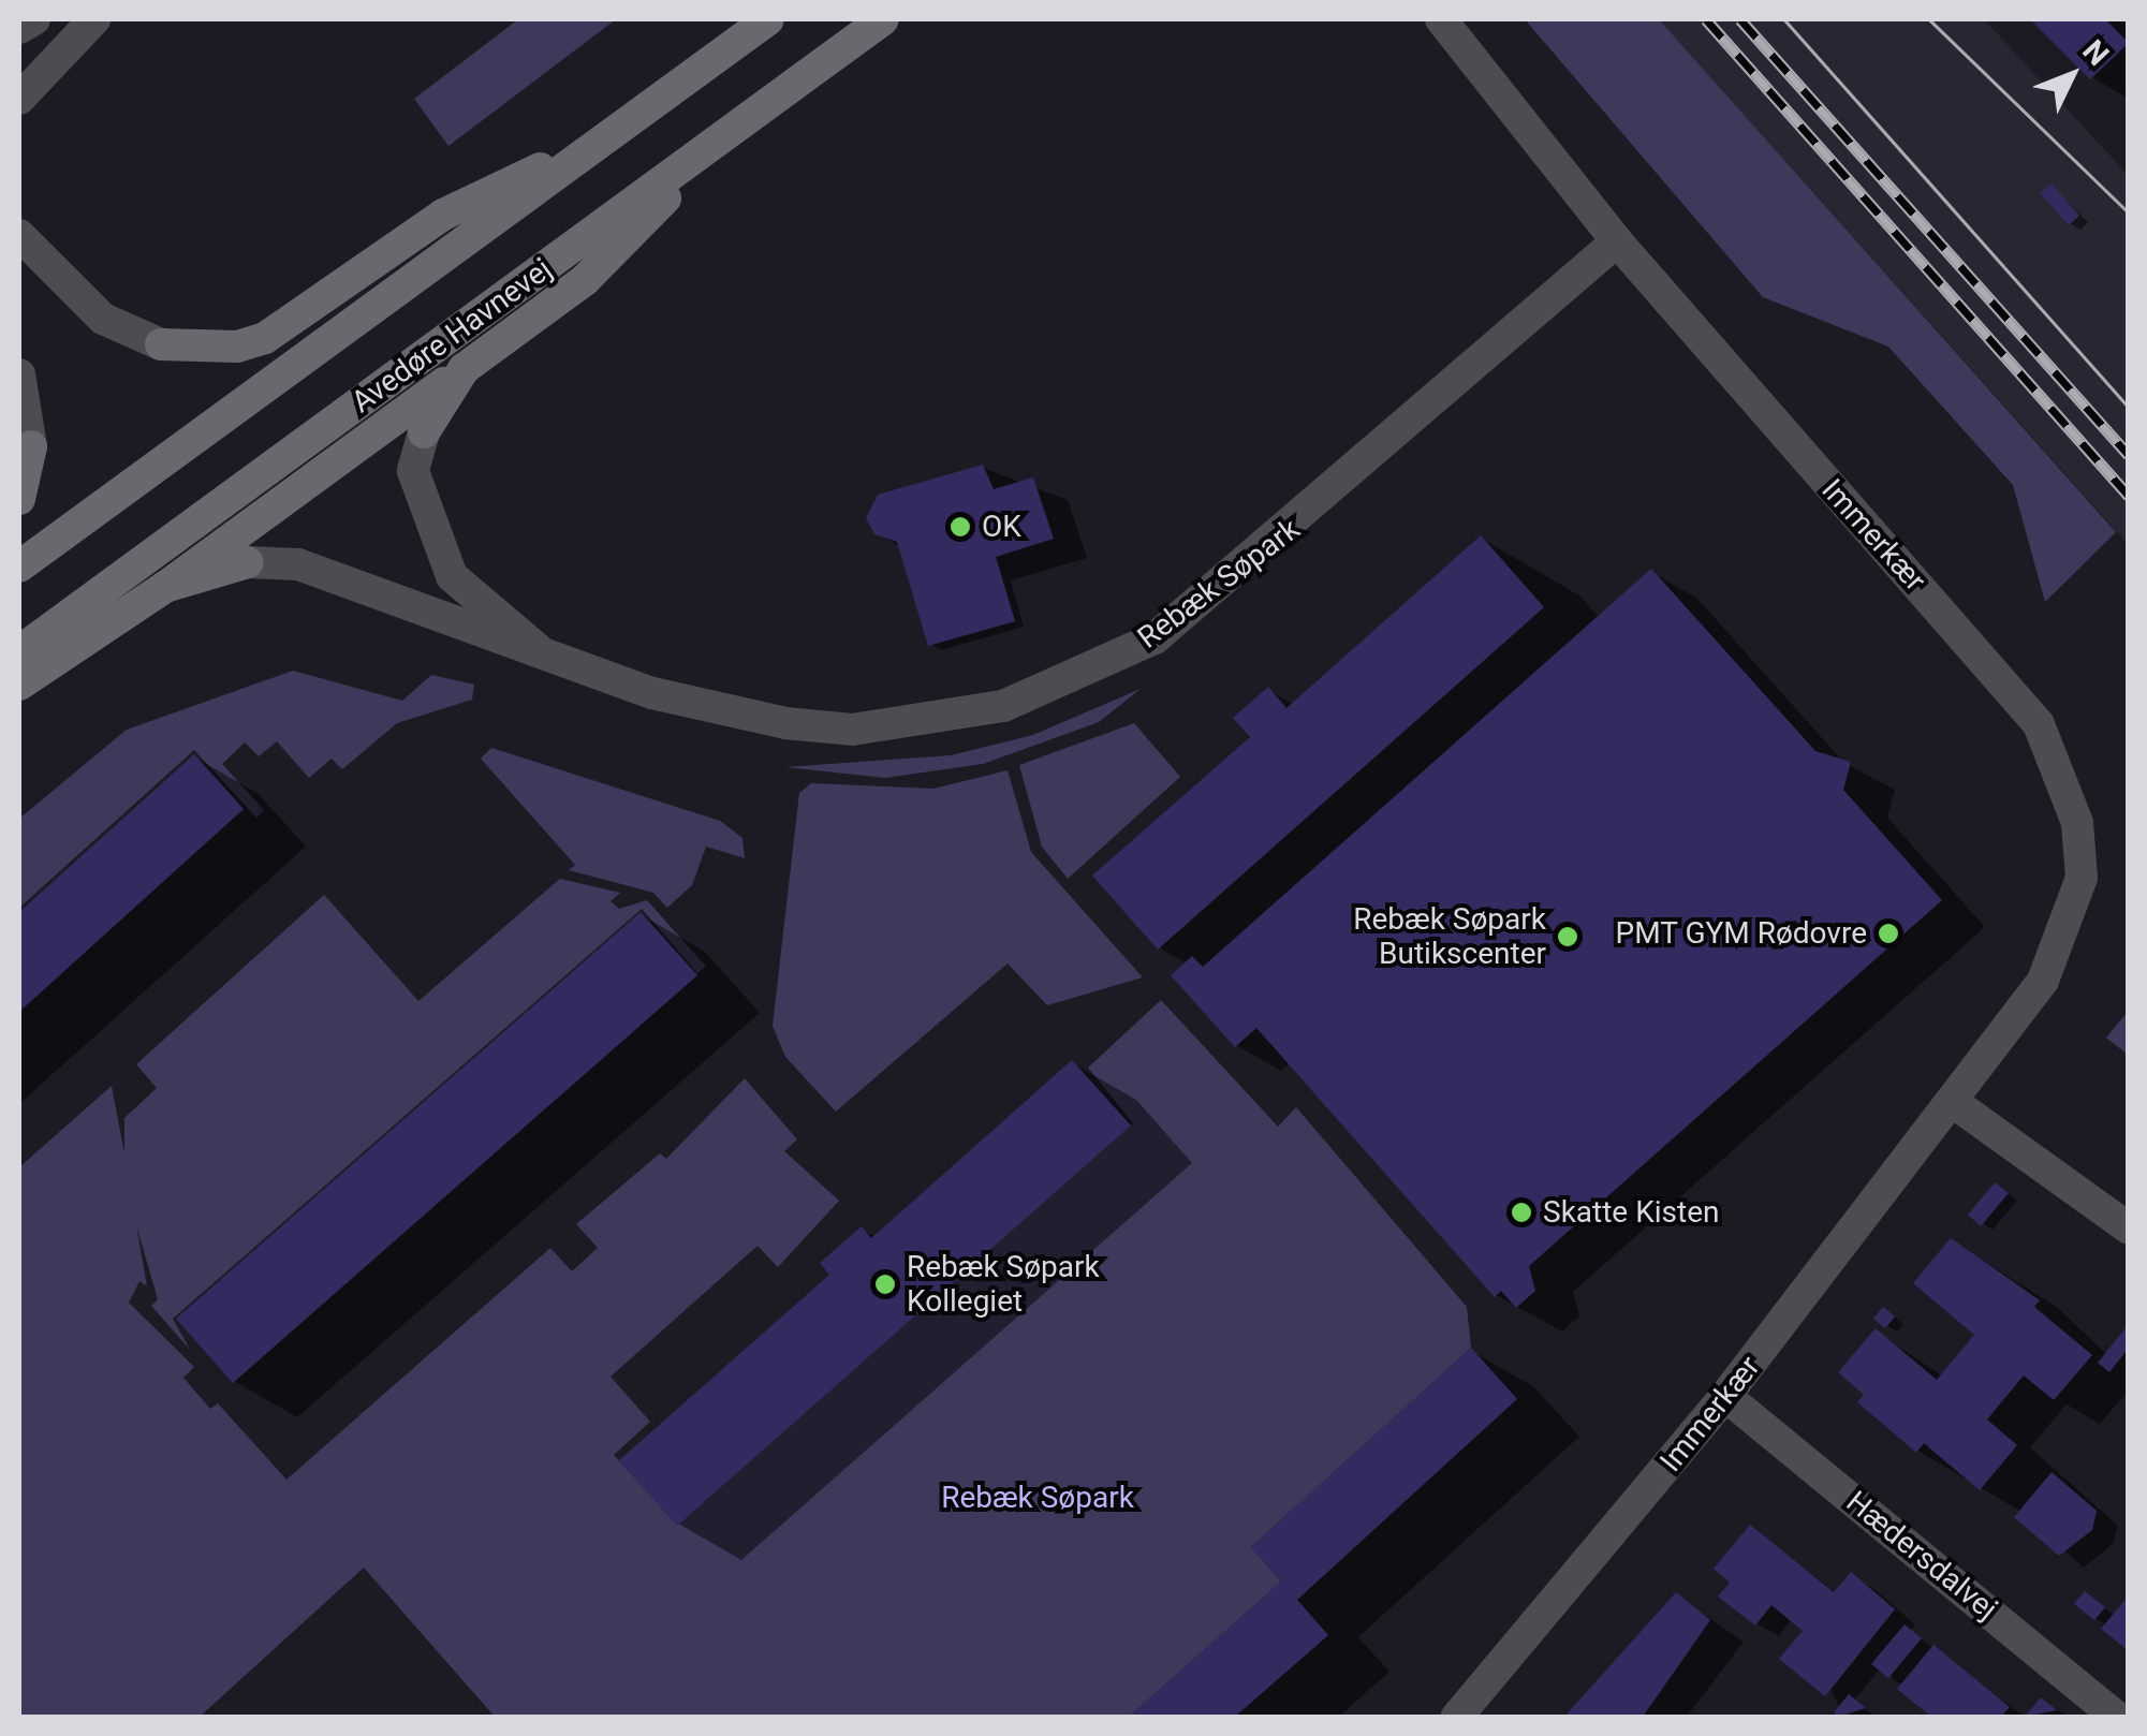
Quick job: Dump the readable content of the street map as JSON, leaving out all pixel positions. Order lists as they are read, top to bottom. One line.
{"streets":{"street":["Avedøre Havnevej","Immerkær","Rebæk Søpark","Hædersdalvej"]},"crossings":[["Immerkær","Rebæk Søpark"],["Immerkær","Hædersdalvej"]],"parks":["Rebæk Søpark"],"places":["OK","PMT GYM Rødovre","Rebæk Søpark Butikscenter","Skatte Kisten","Rebæk Søpark Kollegiet"],"north":"top right"}
